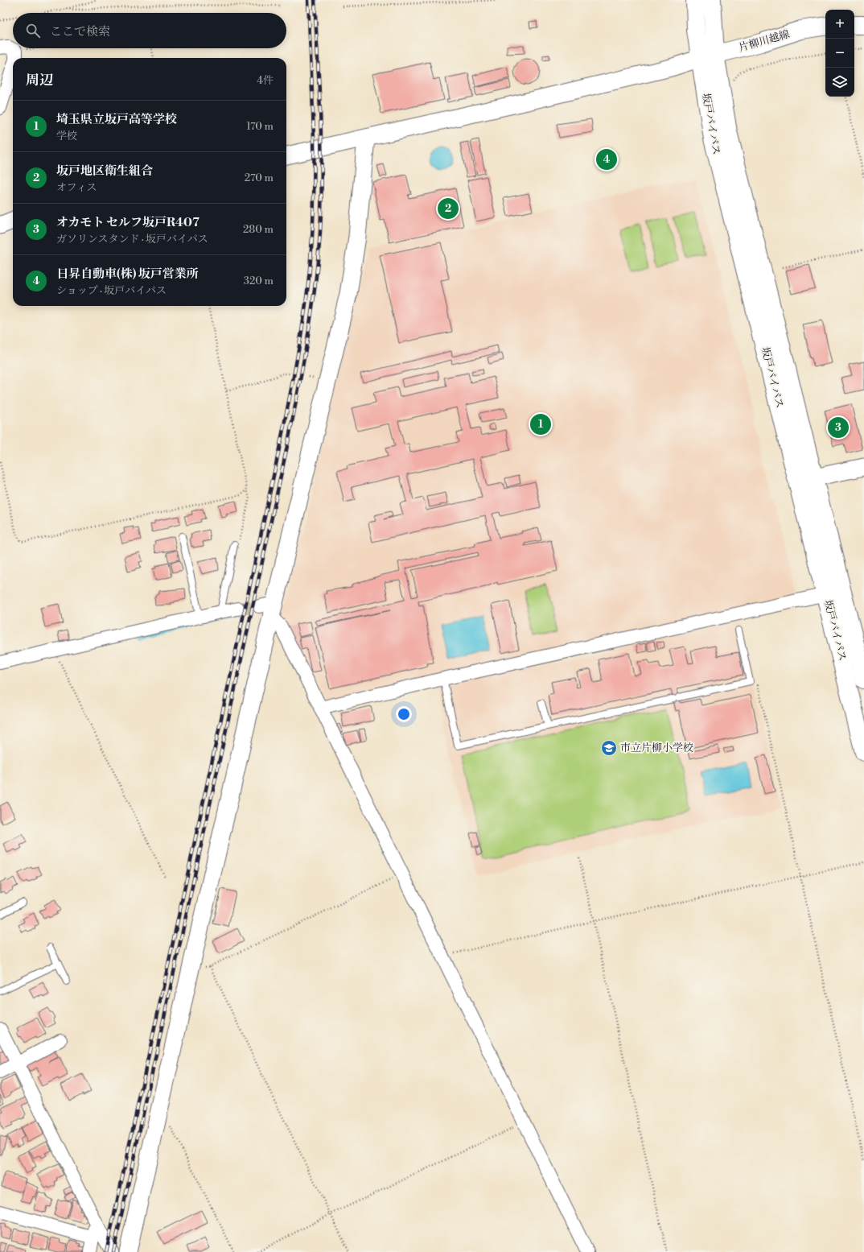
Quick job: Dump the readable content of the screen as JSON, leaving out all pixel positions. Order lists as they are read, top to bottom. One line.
{"streets":{"main road":["片柳川越線","坂戸バイパス"]},"crossings":[["片柳川越線","坂戸バイパス"]],"places":{"school or university":["市立片柳小学校"]},"page":{"map_buttons":["+","−"],"search":"ここで検索","heading":["周辺","4件"],"list":[{"mark":"1","name":"埼玉県立坂戸高等学校","note":"学校","value":"170 m"},{"mark":"2","name":"坂戸地区衛生組合","note":"オフィス","value":"270 m"},{"mark":"3","name":"オカモト セルフ坂戸R407","note":"ガソリンスタンド · 坂戸バイパス","value":"280 m"},{"mark":"4","name":"日昇自動車(株) 坂戸営業所","note":"ショップ · 坂戸バイパス","value":"320 m"}],"pins":["4","2","1","3"]}}
